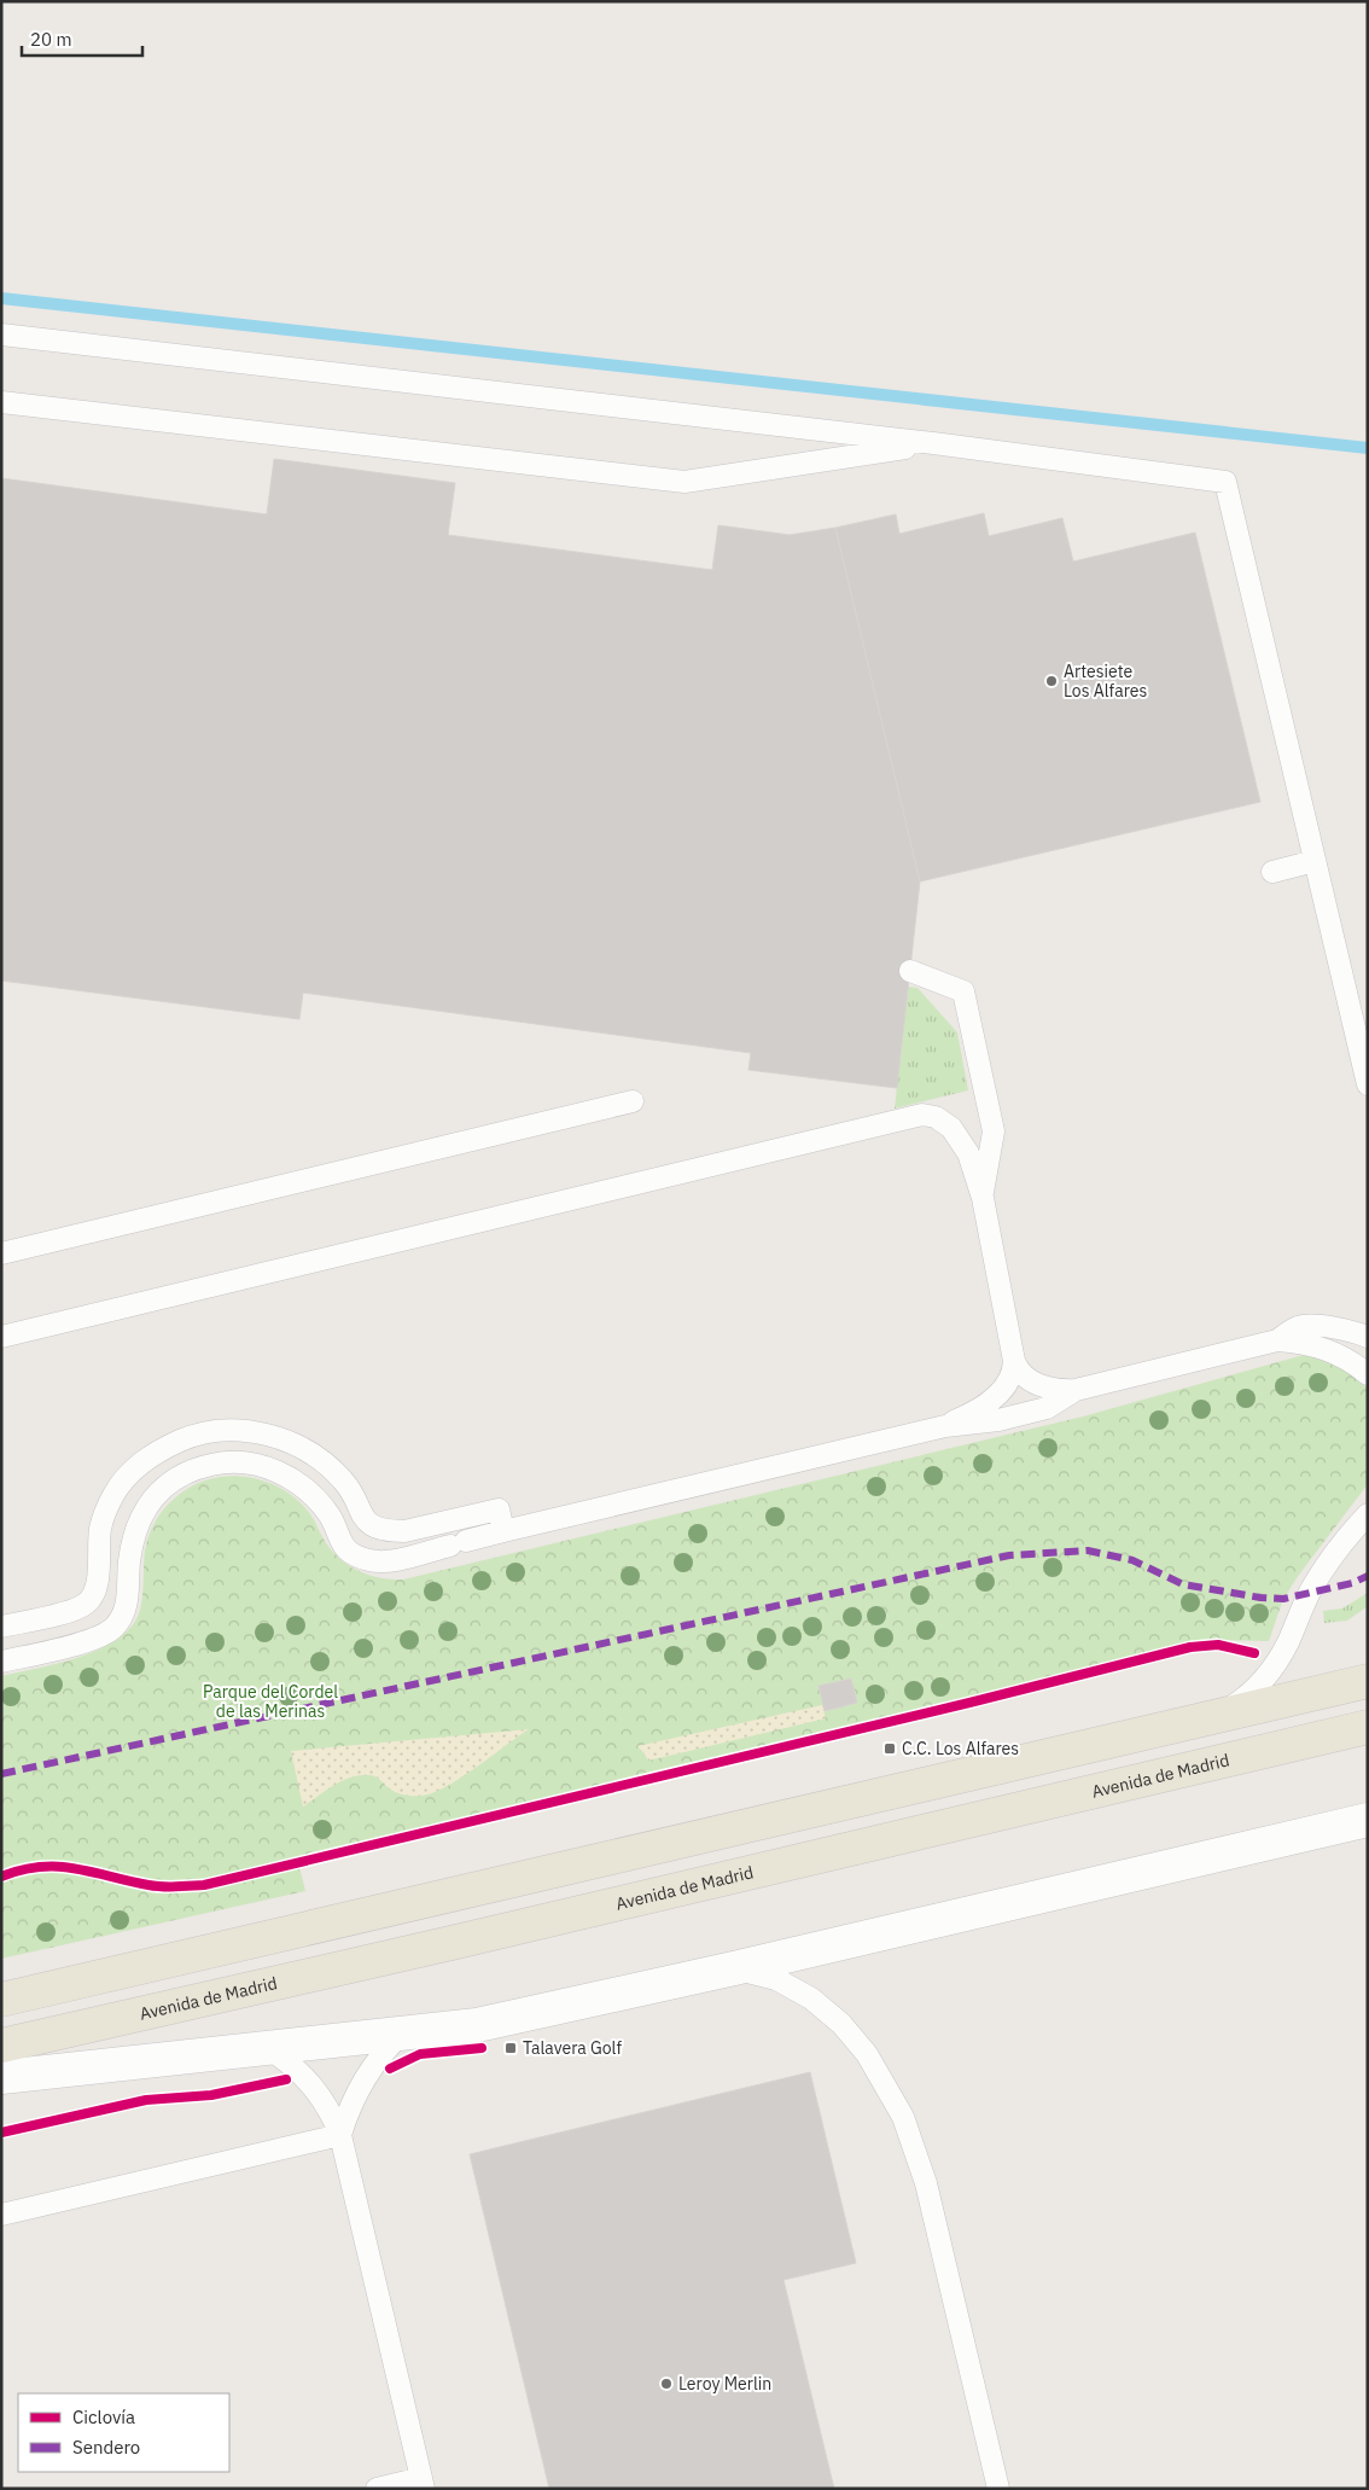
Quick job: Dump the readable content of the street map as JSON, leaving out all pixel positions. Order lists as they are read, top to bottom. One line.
{"streets":{"main road":["Avenida de Madrid"]},"parks":["Parque del Cordel de las Merinas"],"places":{"other":["Artesiete Los Alfares","Leroy Merlin"],"transit":["C.C. Los Alfares","Talavera Golf"]},"legend":["Ciclovía","Sendero"],"scale_bar":"20 m"}
